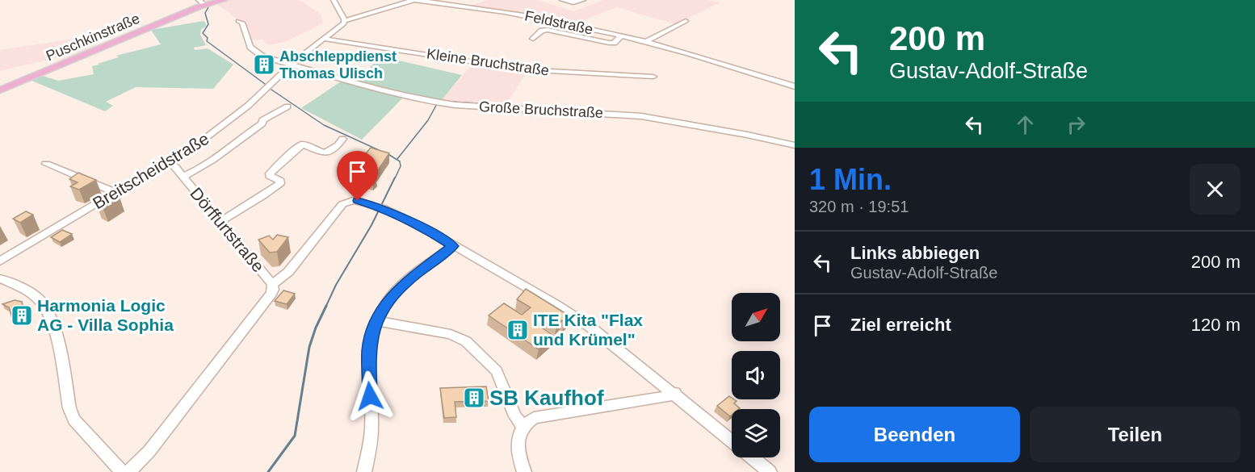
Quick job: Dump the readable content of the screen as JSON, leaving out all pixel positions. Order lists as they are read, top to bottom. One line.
{"streets":{"main road":["Puschkinstraße"],"street":["Feldstraße","Kleine Bruchstraße","Große Bruchstraße","Breitscheidstraße","Dörffurtstraße"]},"crossings":[["Kleine Bruchstraße","Breitscheidstraße"],["Große Bruchstraße","Breitscheidstraße"],["Breitscheidstraße","Dörffurtstraße"]],"places":{"building":["Abschleppdienst Thomas Ulisch","Harmonia Logic AG - Villa Sophia","ITE Kita \"Flax und Krümel\"","SB Kaufhof"]},"north":"top right","page":{"turn":["200 m","Gustav-Adolf-Straße"],"heading":["1 Min.","320 m · 19:51"],"list":[{"name":"Links abbiegen","note":"Gustav-Adolf-Straße","value":"200 m"},{"name":"Ziel erreicht","value":"120 m"}],"buttons":["Beenden","Teilen"]}}
